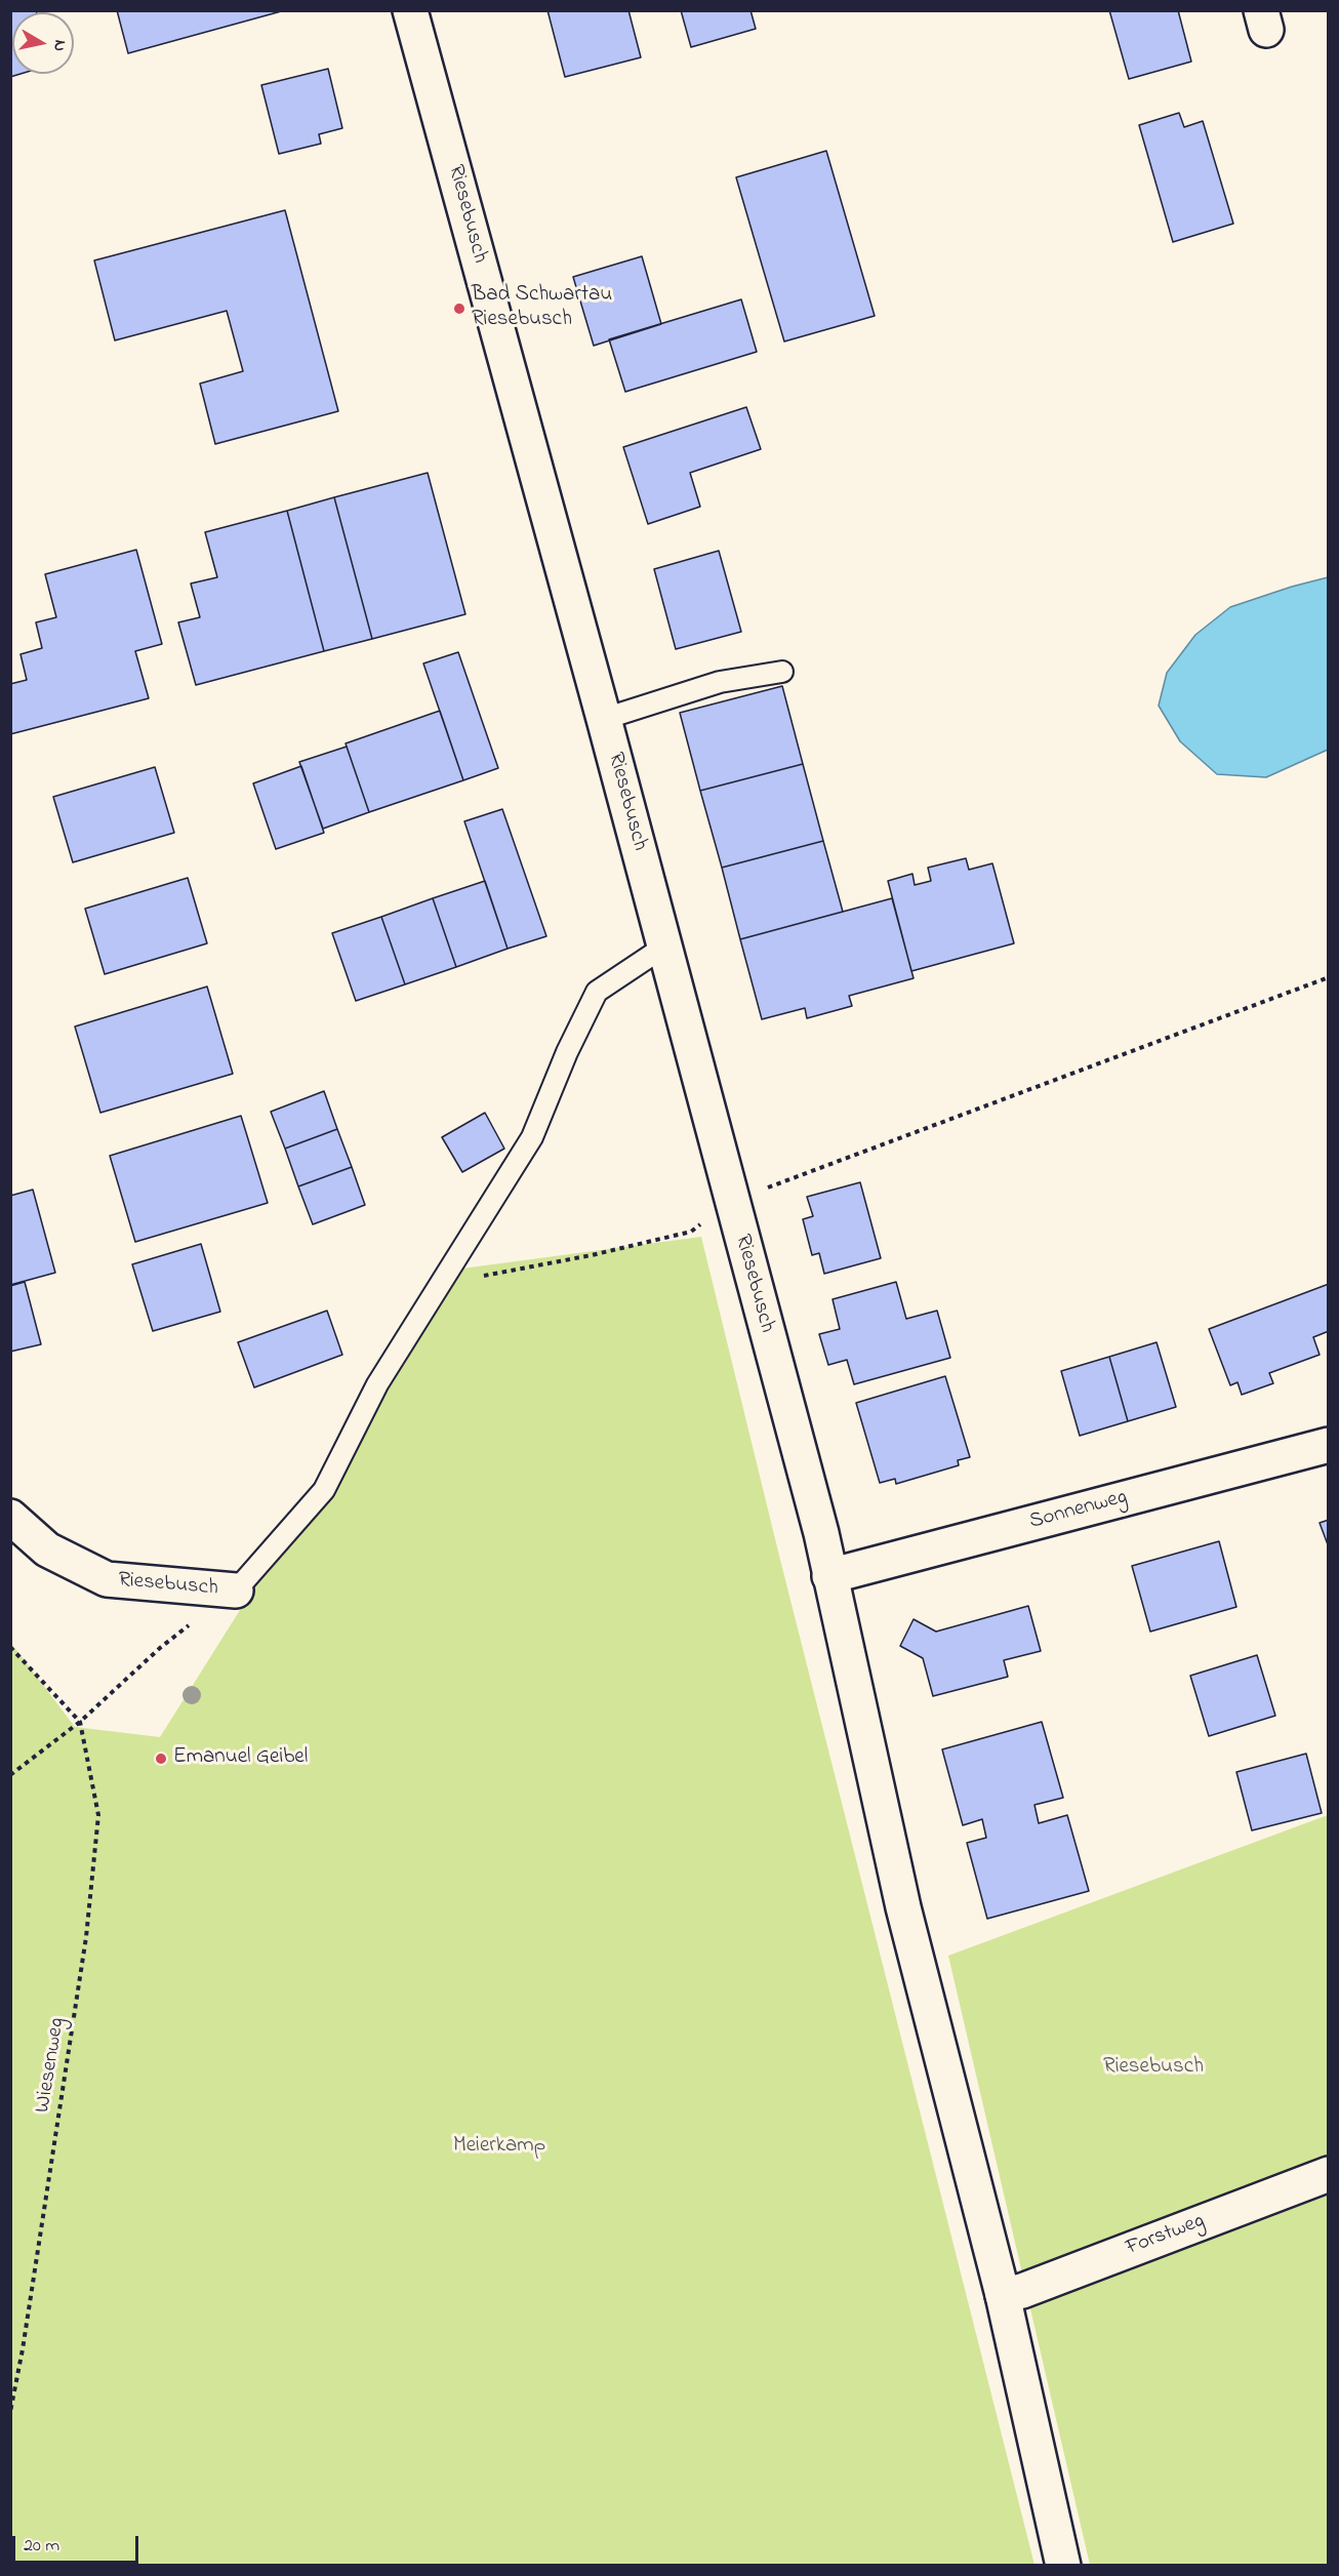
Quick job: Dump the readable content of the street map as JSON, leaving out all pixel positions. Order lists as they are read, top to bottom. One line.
{"streets":{"main road":["Riesebusch","Sonnenweg","Forstweg"],"path":["Wiesenweg"]},"crossings":[["Riesebusch","Sonnenweg"],["Riesebusch","Forstweg"]],"parks":["Riesebusch","Meierkamp"],"places":["Bad Schwartau Riesebusch","Emanuel Geibel"],"scale_bar":"20 m","north":"right"}
